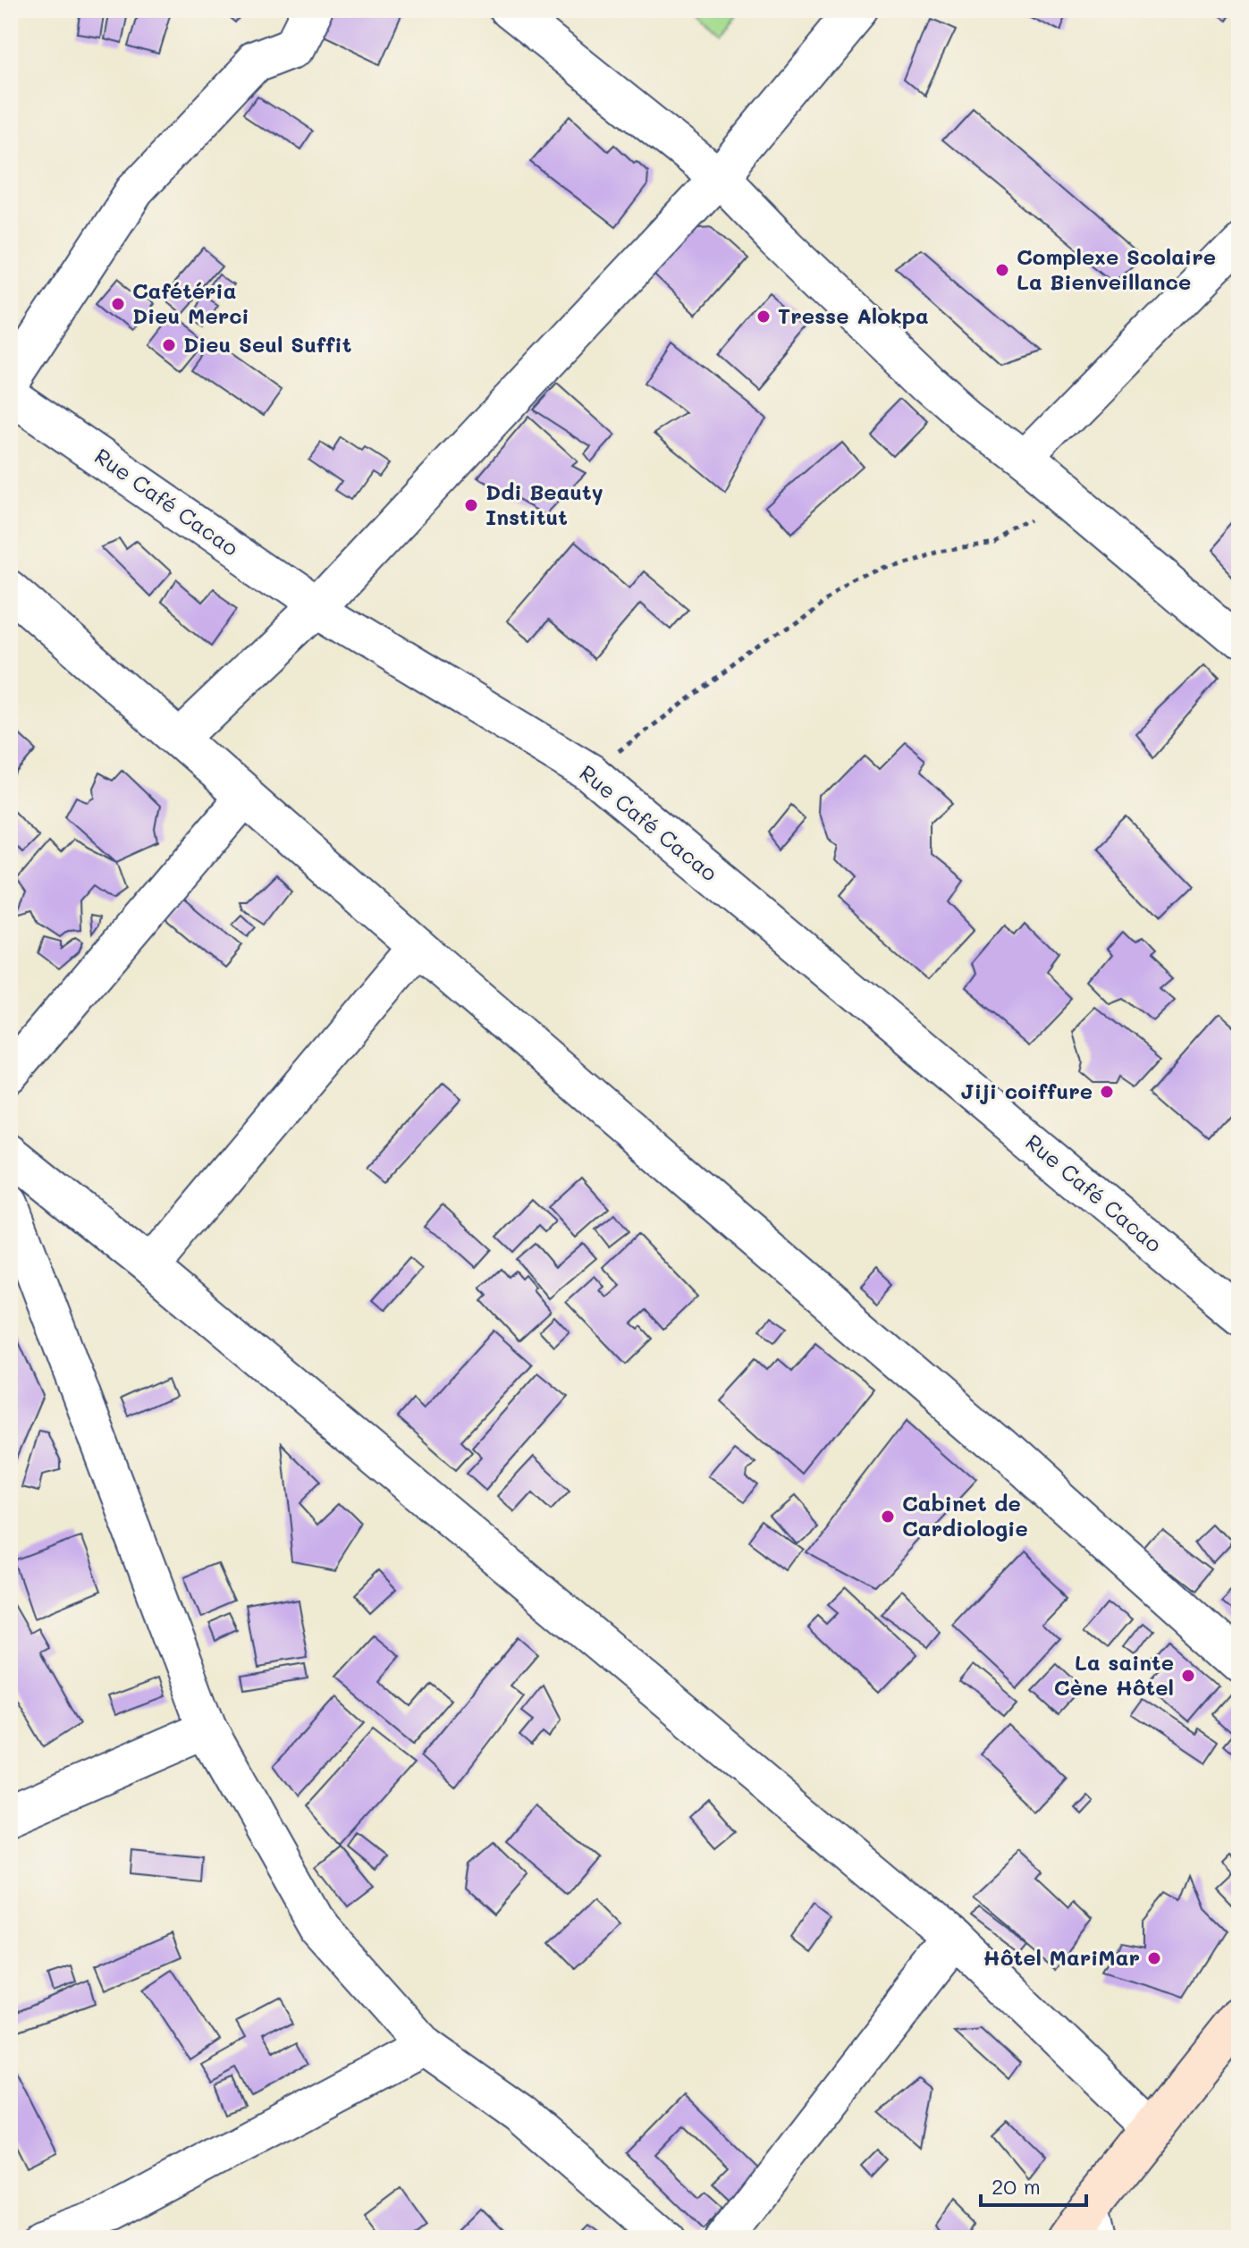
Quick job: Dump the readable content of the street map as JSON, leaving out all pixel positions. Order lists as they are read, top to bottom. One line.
{"streets":{"street":["Rue Café Cacao"]},"places":["Complexe Scolaire La Bienveillance","Cafétéria Dieu Merci","Tresse Alokpa","Dieu Seul Suffit","Ddi Beauty Institut","Jiji coiffure","Cabinet de Cardiologie","La sainte Cène Hôtel","Hôtel MariMar"],"scale_bar":"20 m"}
